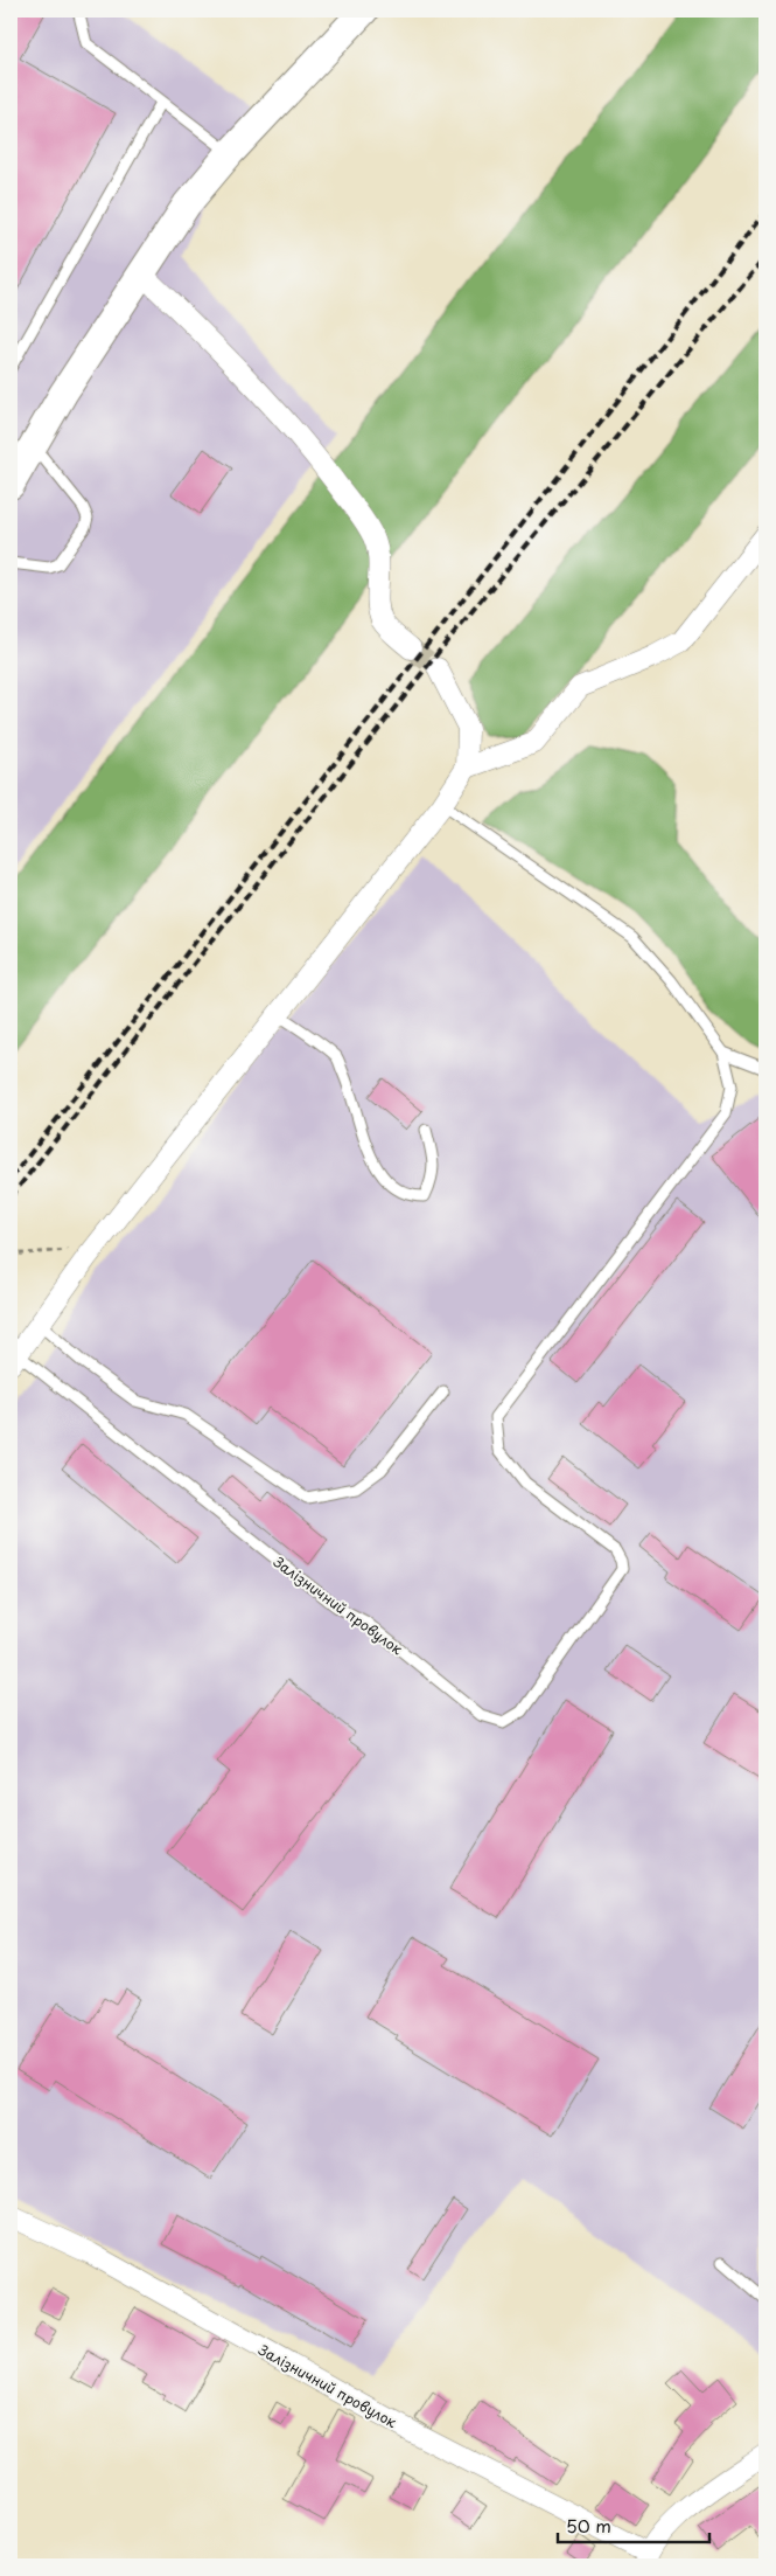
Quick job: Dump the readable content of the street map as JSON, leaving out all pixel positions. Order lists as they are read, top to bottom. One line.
{"streets":{"street":["Залізничний провулок"]},"scale_bar":"50 m"}
